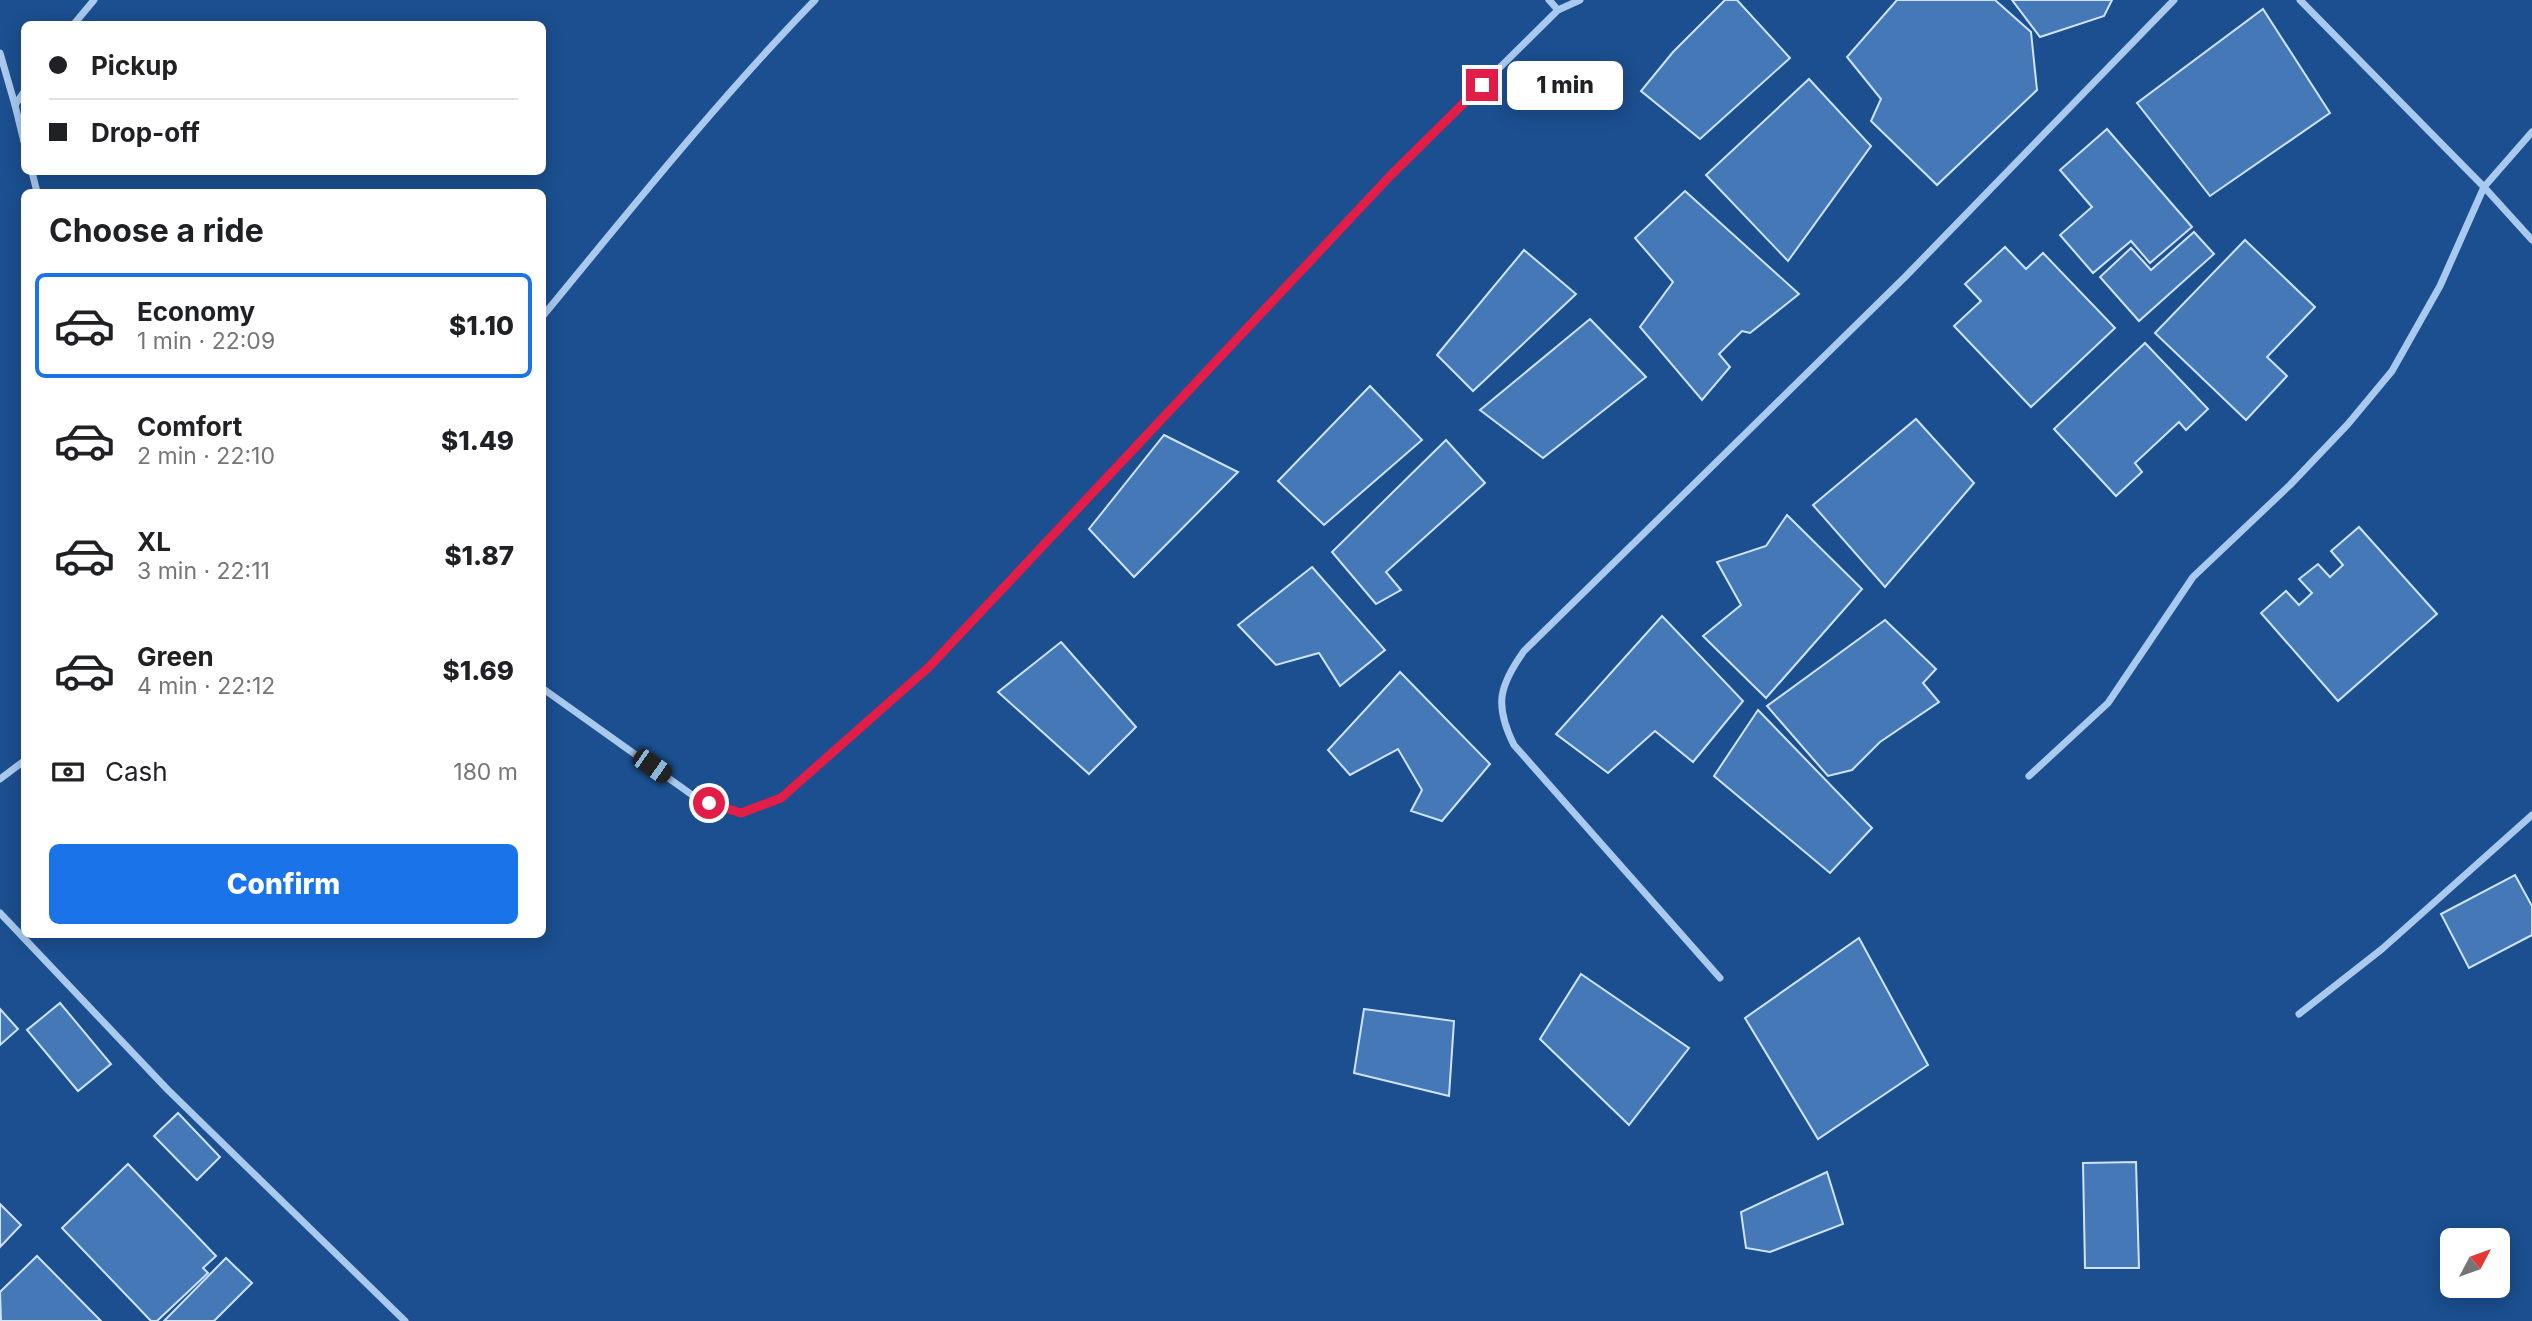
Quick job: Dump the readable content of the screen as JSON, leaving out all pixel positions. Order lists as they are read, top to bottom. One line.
{"north":"top right","page":{"banner":["Pickup","Drop-off"],"bubble":"1 min","heading":"Choose a ride","list":[{"name":"Economy","note":"1 min · 22:09","value":"$1.10"},{"name":"Comfort","note":"2 min · 22:10","value":"$1.49"},{"name":"XL","note":"3 min · 22:11","value":"$1.87"},{"name":"Green","note":"4 min · 22:12","value":"$1.69"}],"pay":["Cash","180 m"],"buttons":"Confirm"}}
